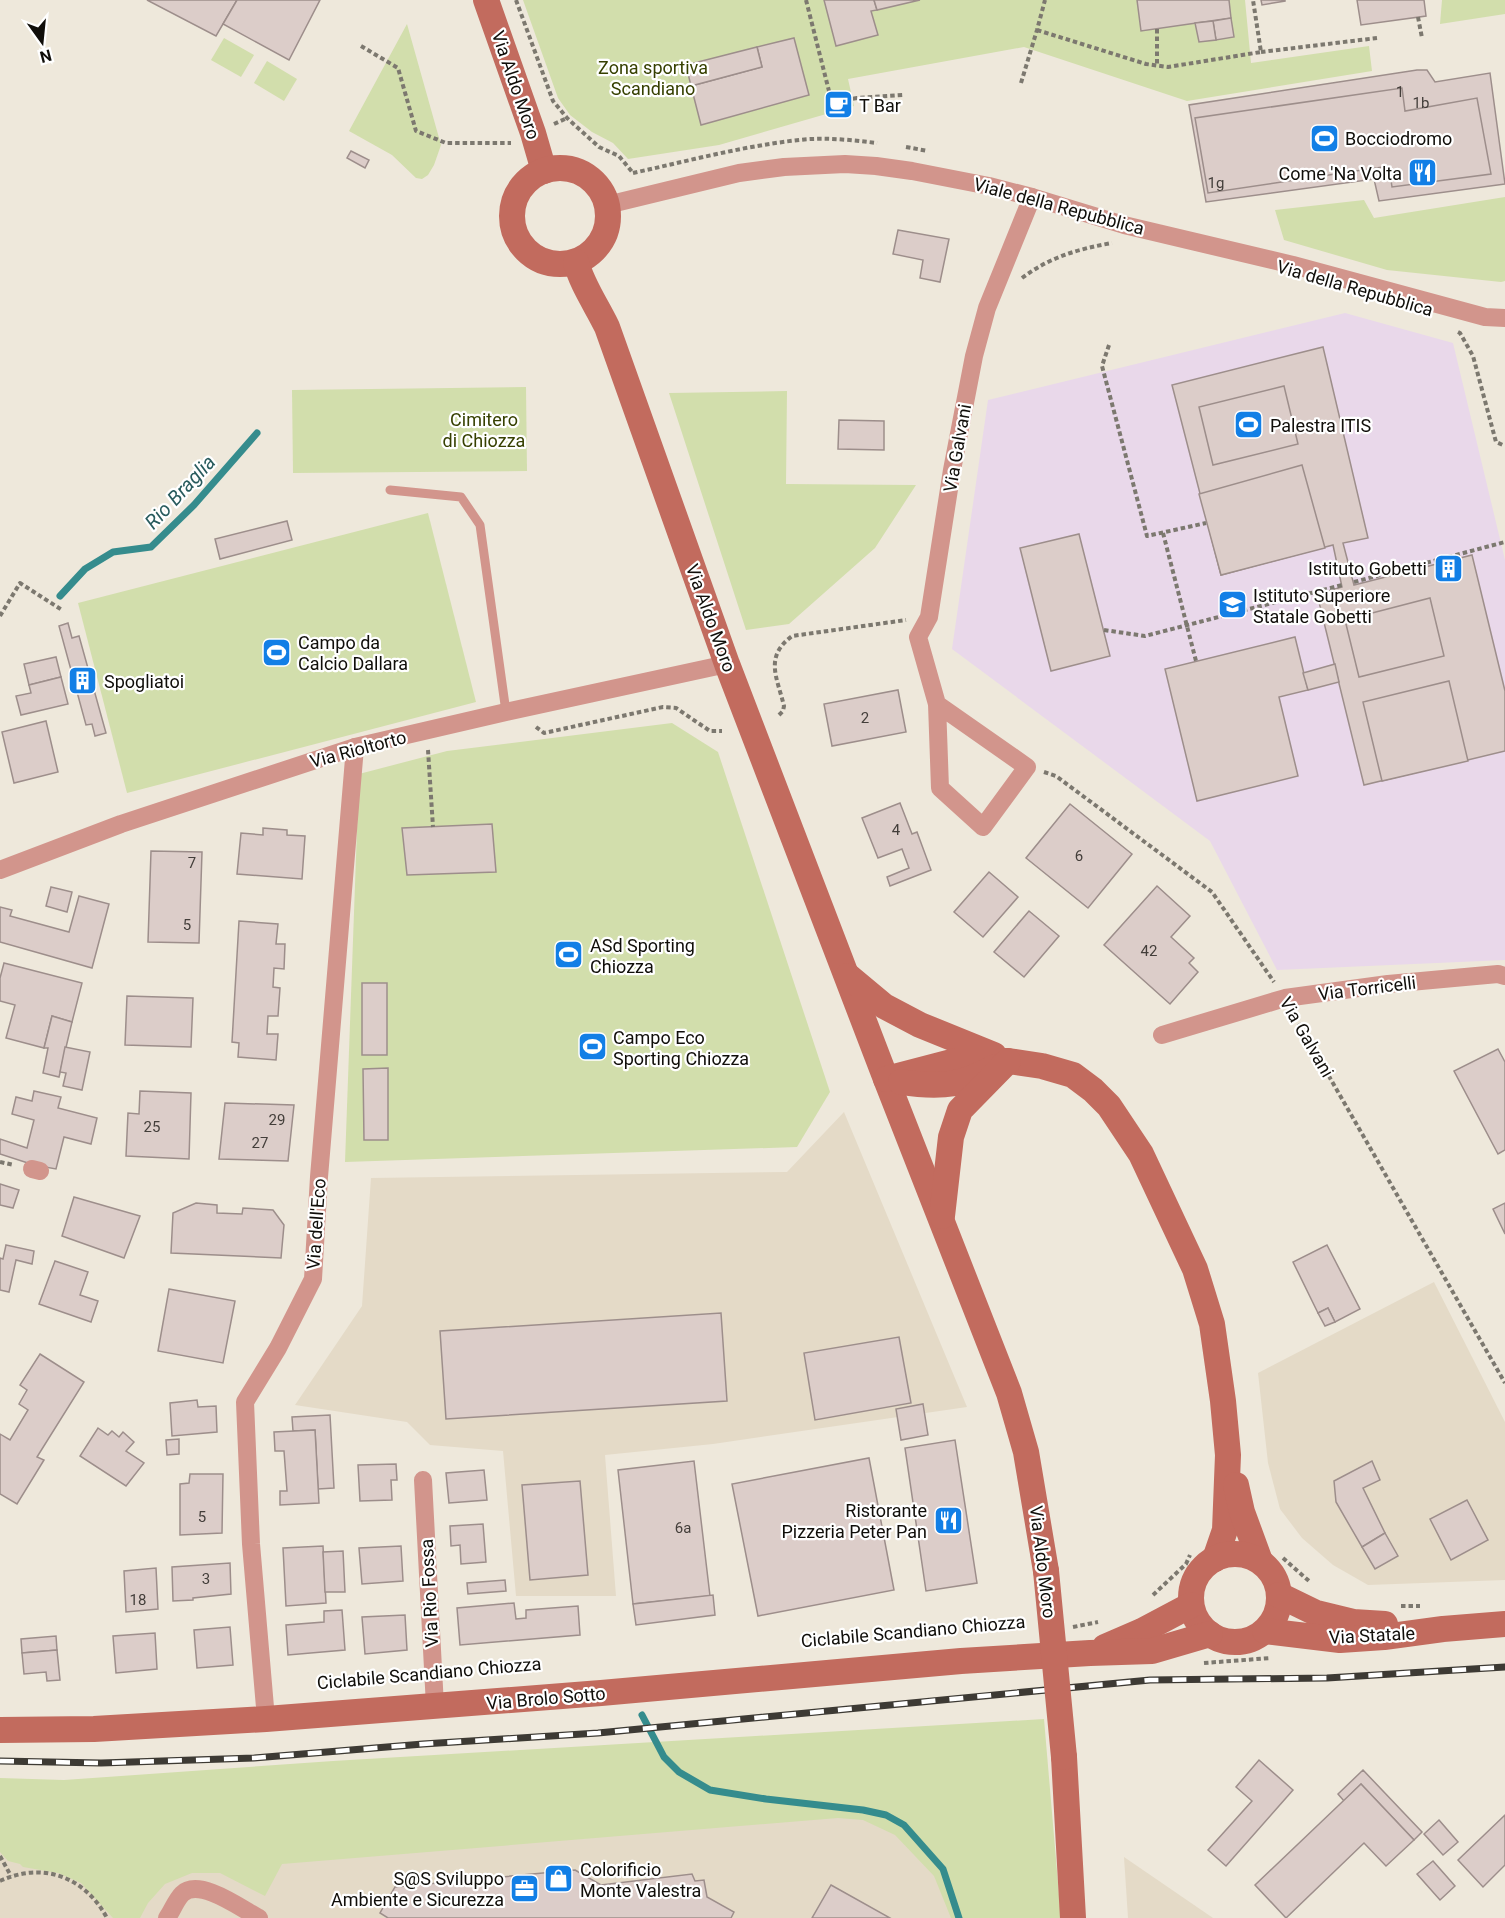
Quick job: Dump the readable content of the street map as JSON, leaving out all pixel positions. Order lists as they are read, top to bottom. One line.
{"streets":{"main road":["Via Aldo Moro","Via Statale","Via Brolo Sotto"],"street":["Viale della Repubblica","Via Galvani","Via Rioltorto","Via Torricelli","Via dell'Eco","Via Rio Fossa"],"path":["Via della Repubblica"]},"crossings":[["Via Aldo Moro","Viale della Repubblica"],["Via Aldo Moro","Via Rioltorto"],["Via Aldo Moro","Via Statale"],["Via Aldo Moro","Via Brolo Sotto"],["Viale della Repubblica","Via Galvani"],["Via Galvani","Via Torricelli"],["Via Rioltorto","Via dell'Eco"],["Via dell'Eco","Via Brolo Sotto"],["Via Rio Fossa","Via Brolo Sotto"],["Via Statale","Via Brolo Sotto"]],"water":["Rio Braglia"],"parks":["Zona sportiva Scandiano","Cimitero di Chiozza"],"places":{"cafe":["T Bar"],"sports":["Bocciodromo","Palestra ITIS","Campo da Calcio Dallara","ASd Sporting Chiozza","Campo Eco Sporting Chiozza"],"restaurant":["Come 'Na Volta","Ristorante Pizzeria Peter Pan"],"building":["Istituto Gobetti","Spogliatoi"],"school or university":["Istituto Superiore Statale Gobetti"],"shop":["Colorificio Monte Valestra"],"office":["S@S Sviluppo Ambiente e Sicurezza"]},"house_numbers":["1","1b","1g","2","4","6","7","5","42","29","25","27","5","6a","3","18"],"north":"bottom"}
